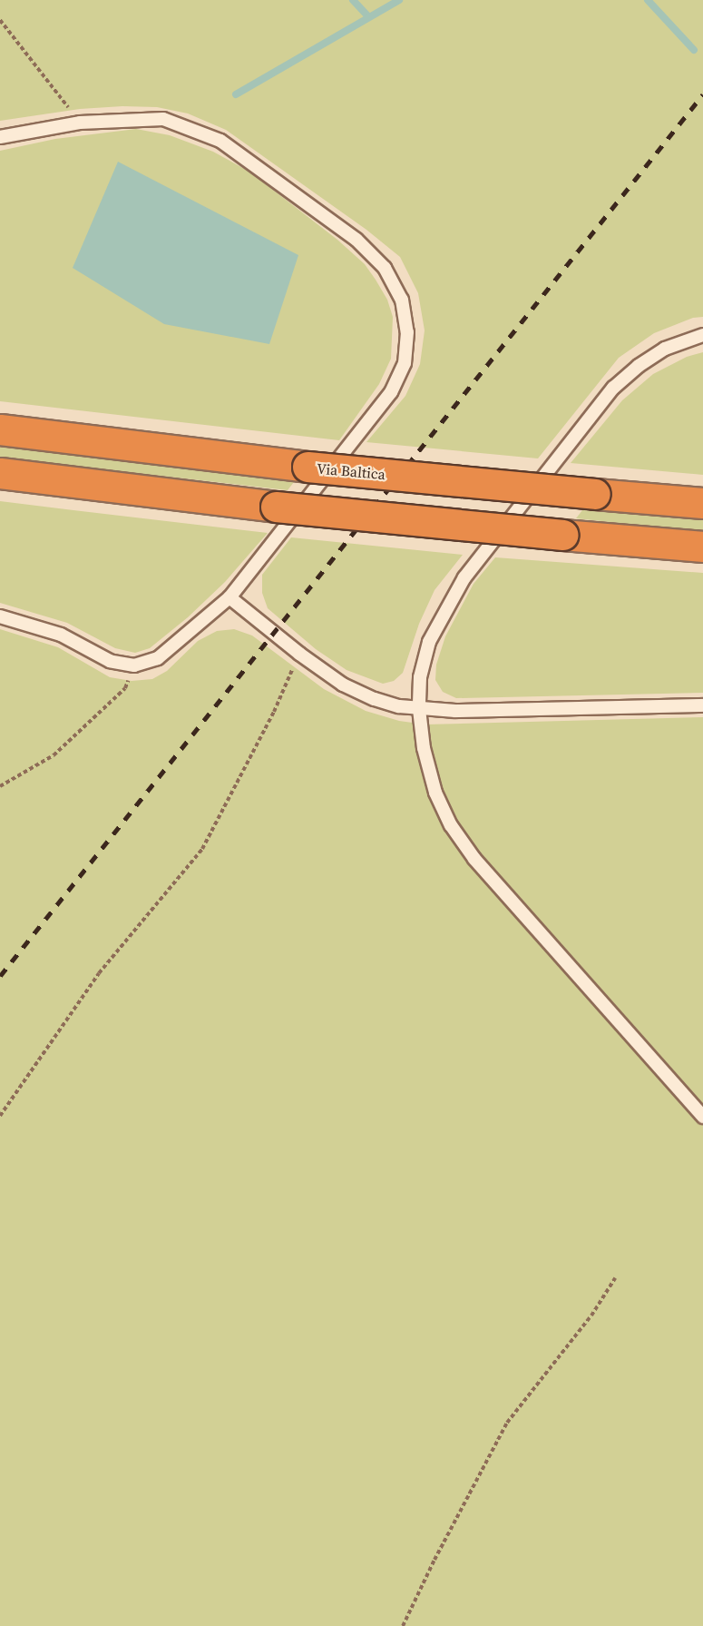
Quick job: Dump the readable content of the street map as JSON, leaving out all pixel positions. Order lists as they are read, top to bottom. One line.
{"streets":{"highway":["Via Baltica"]}}
